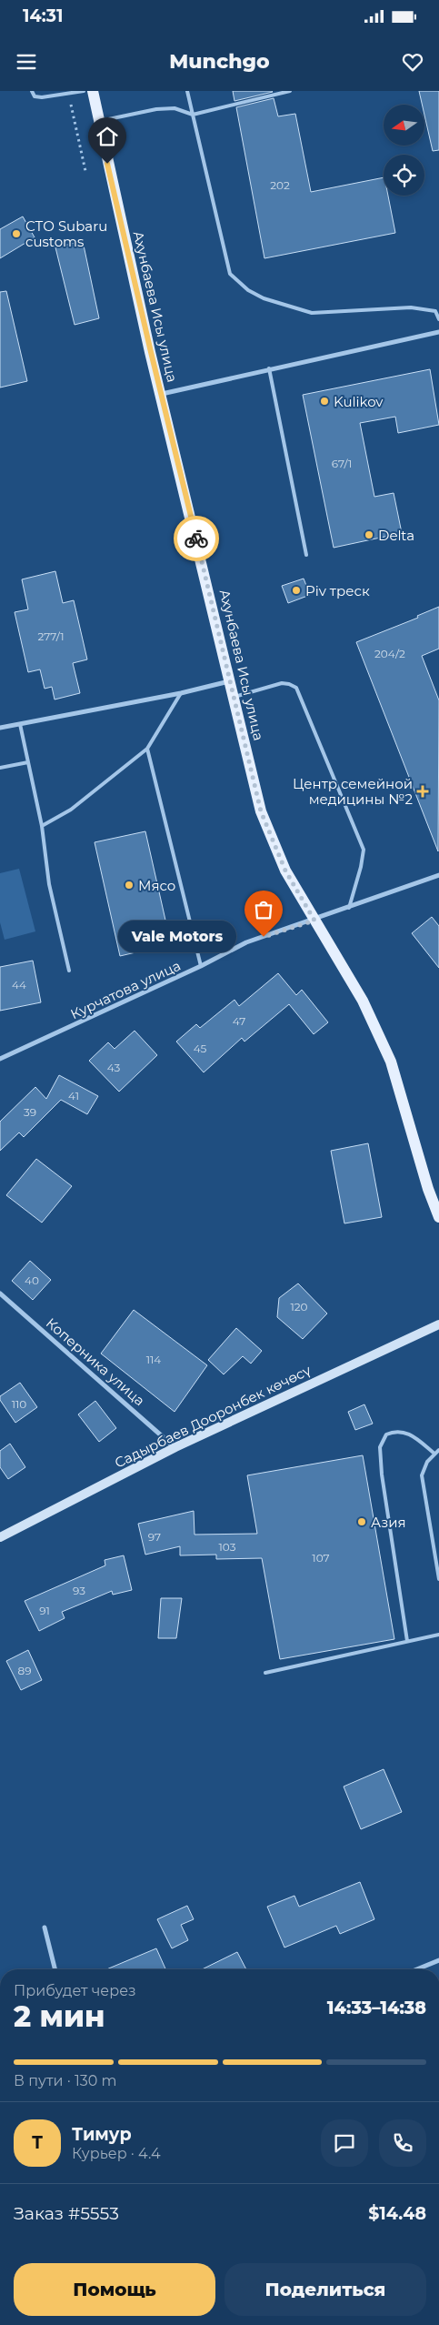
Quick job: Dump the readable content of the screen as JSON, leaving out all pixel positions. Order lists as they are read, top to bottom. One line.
{"streets":{"main road":["Ахунбаева Исы улица","Садырбаев Дооронбек көчөсү"],"street":["Курчатова улица","Коперника улица"]},"crossings":[["Ахунбаева Исы улица","Курчатова улица"],["Коперника улица","Садырбаев Дооронбек көчөсү"]],"places":{"other":["СТО Subaru customs","Kulikov","Delta","Piv треск","Мясо","Vale Motors","Азия"],"health":["Центр семейной медицины №2"]},"house_numbers":["202","67/1","277/1","204/2","44","47","45","43","41","39","40","120","114","110","97","103","107","93","91","89"],"north":"left","page":{"status":"14:31","header":"Munchgo","bubble":"Vale Motors","heading":["2 мин","Прибудет через","14:33–14:38"],"panel":["Тимур","Курьер · 4.4","Заказ #5553","$14.48"],"bar":"В пути · 130 m","round":"Т","buttons":["Помощь","Поделиться"]}}
